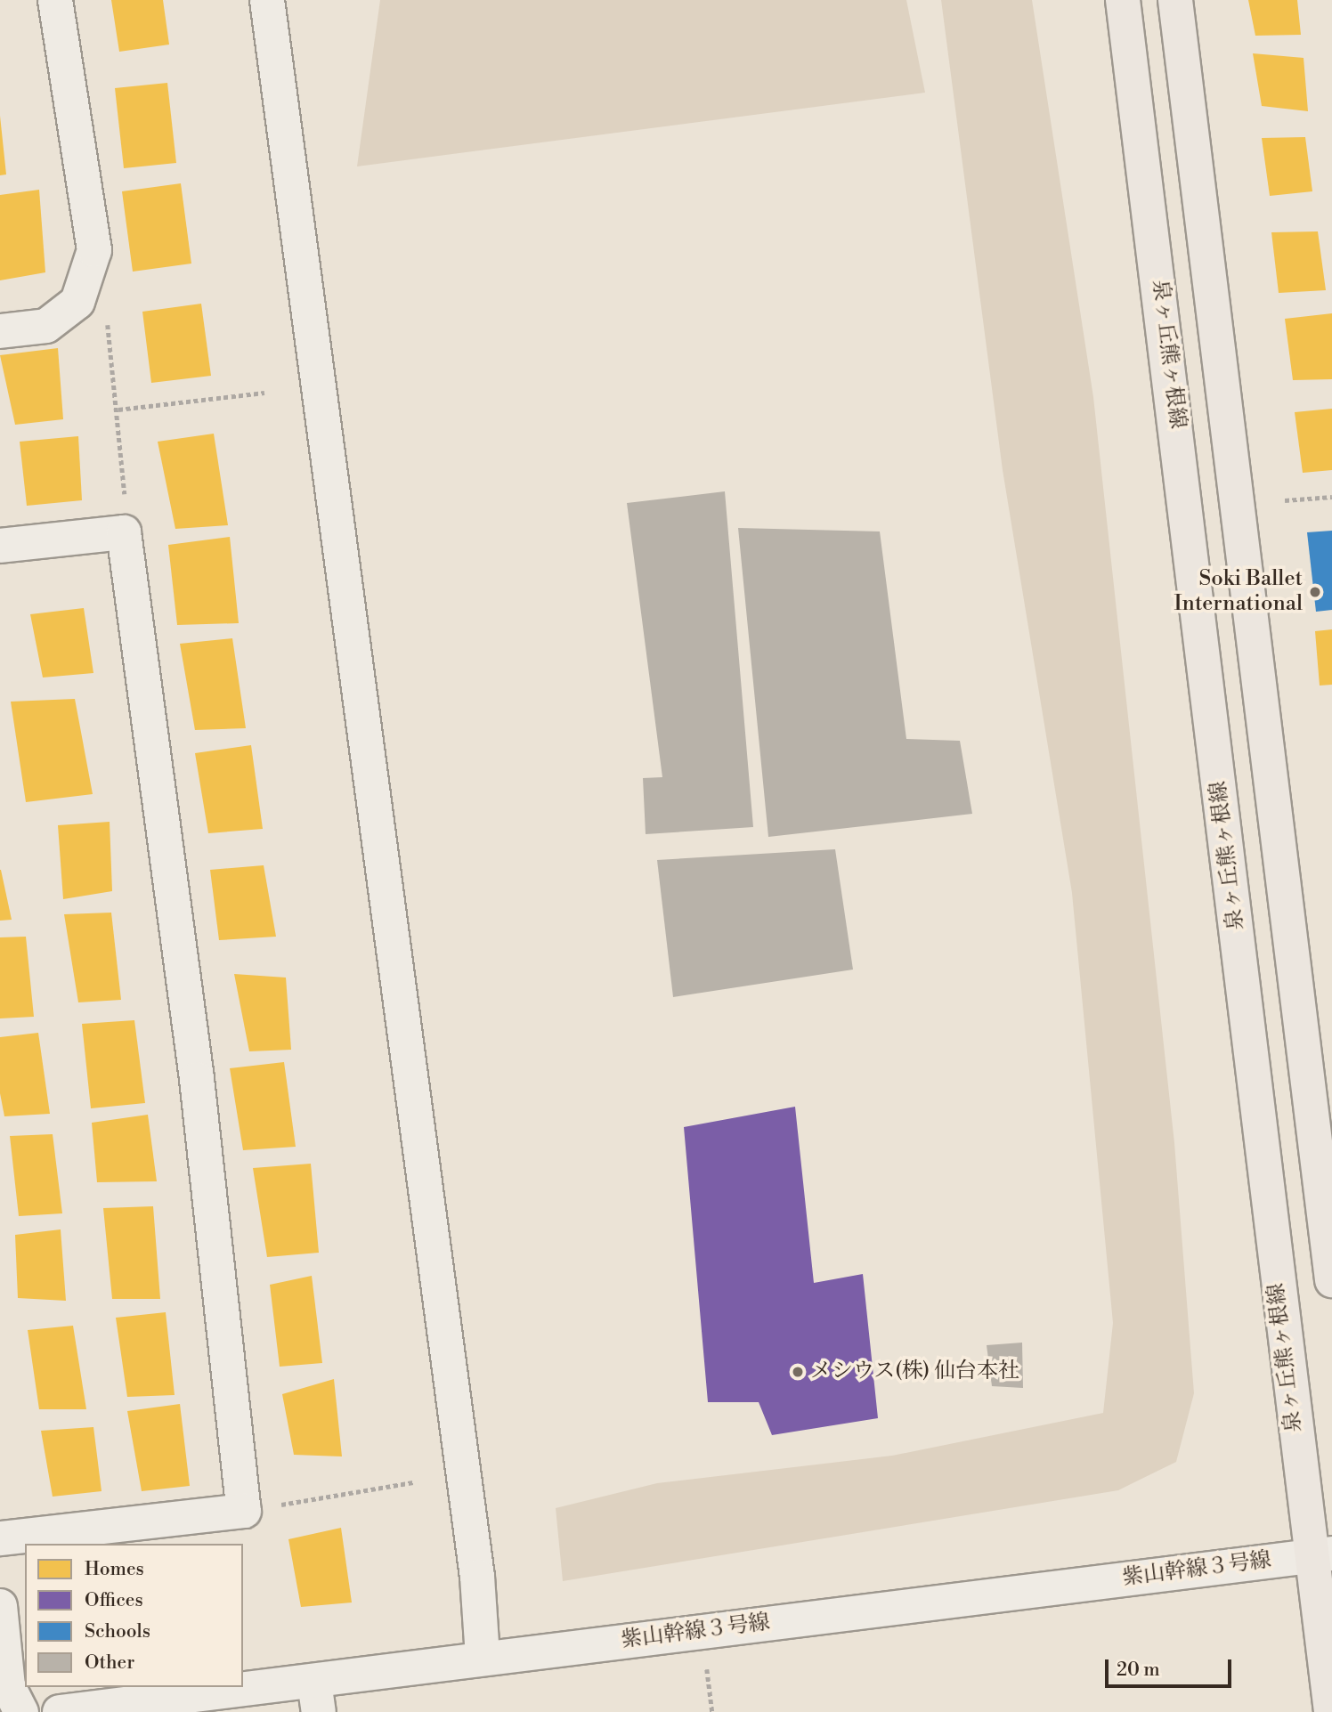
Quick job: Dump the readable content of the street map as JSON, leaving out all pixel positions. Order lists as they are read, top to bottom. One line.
{"streets":{"main road":["泉ヶ丘熊ヶ根線"],"street":["紫山幹線３号線"]},"crossings":[["泉ヶ丘熊ヶ根線","紫山幹線３号線"]],"places":["Soki Ballet International","メシウス(株) 仙台本社"],"legend":["Homes","Offices","Schools","Other"],"scale_bar":"20 m"}
